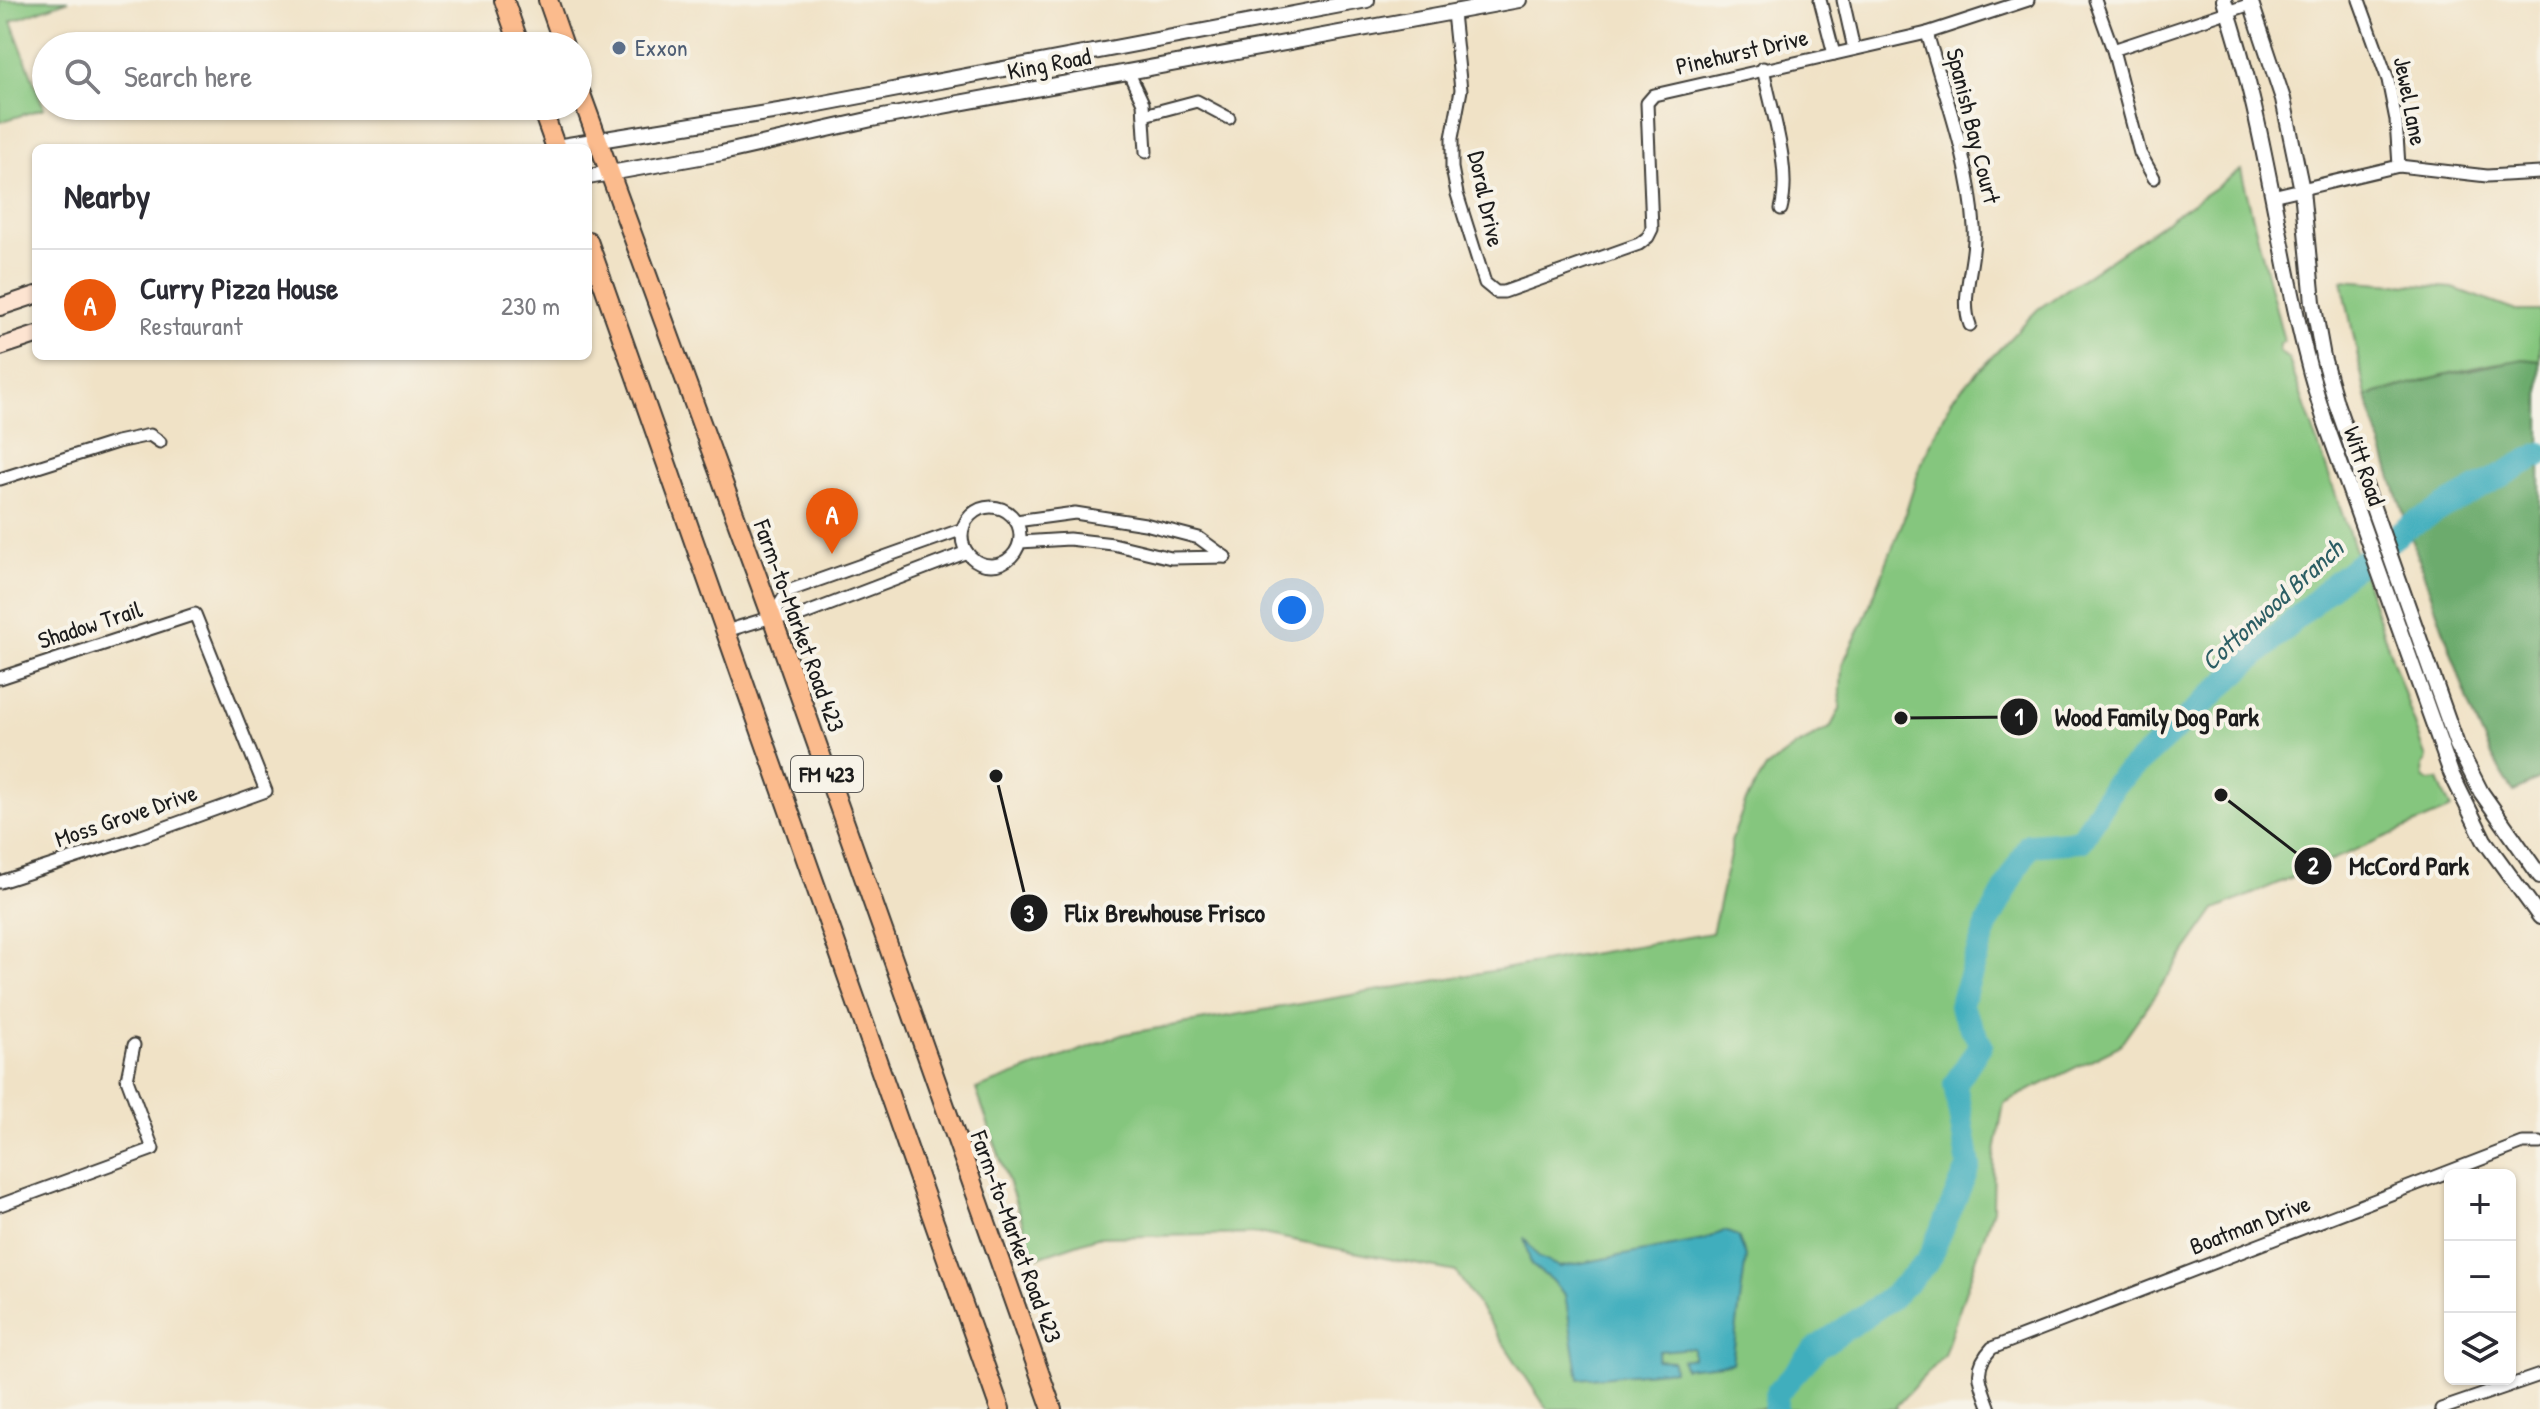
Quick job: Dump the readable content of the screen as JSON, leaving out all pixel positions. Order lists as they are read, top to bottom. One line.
{"streets":{"main road":["Farm-to-Market Road 423","FM 423"],"street":["Pinehurst Drive","King Road","Jewel Lane","Spanish Bay Court","Doral Drive","Witt Road","Shadow Trail","Moss Grove Drive","Boatman Drive"]},"crossings":[["Pinehurst Drive","Spanish Bay Court"],["Pinehurst Drive","Doral Drive"],["King Road","Doral Drive"],["King Road","Farm-to-Market Road 423"],["Shadow Trail","Moss Grove Drive"]],"water":["Cottonwood Branch"],"places":["Exxon","Wood Family Dog Park","Flix Brewhouse Frisco","McCord Park"],"page":{"search":"Search here","heading":"Nearby","list":[{"mark":"A","name":"Curry Pizza House","note":"Restaurant","value":"230 m"}],"pins":"A","map_buttons":["+","−"]}}
